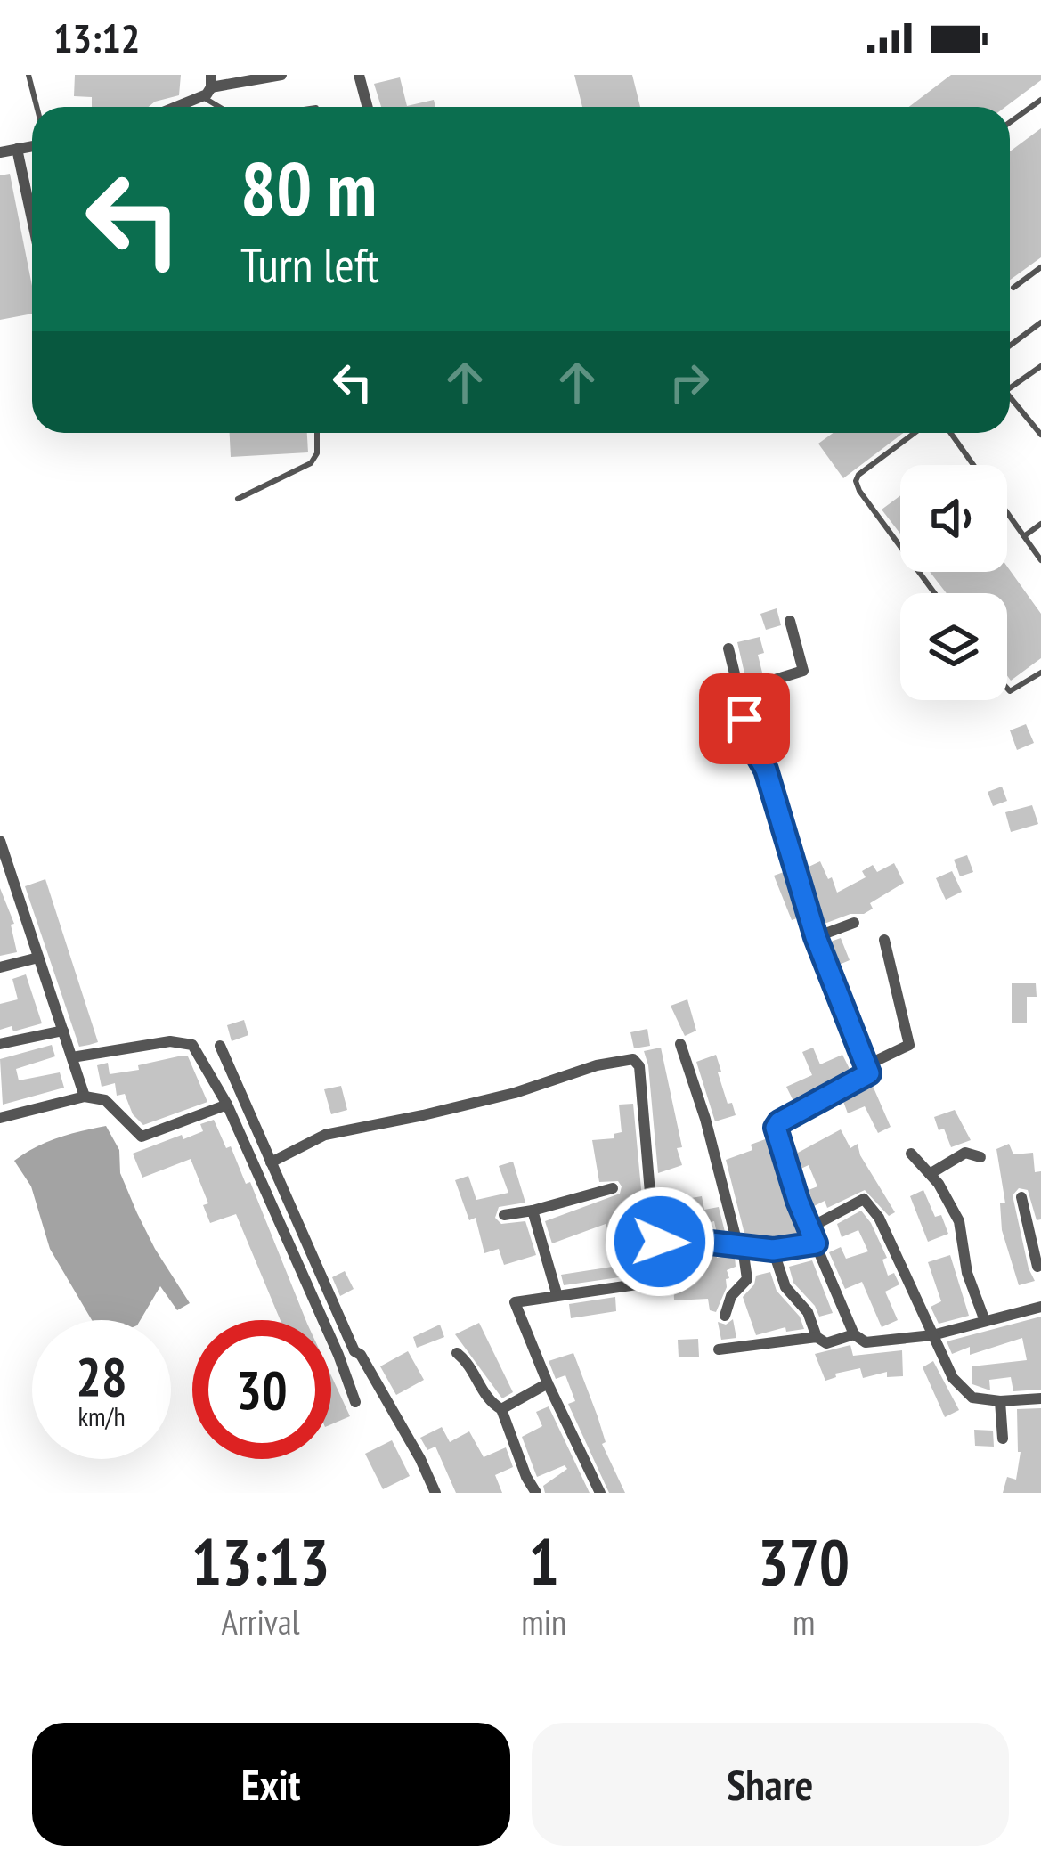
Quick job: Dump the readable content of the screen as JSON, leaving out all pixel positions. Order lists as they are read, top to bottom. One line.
{"page":{"status":"13:12","turn":["80 m","Turn left"],"speed":"28 km/h","limit":"30","eta":["13:13","Arrival","1","min","370","m"],"buttons":["Exit","Share"]}}
